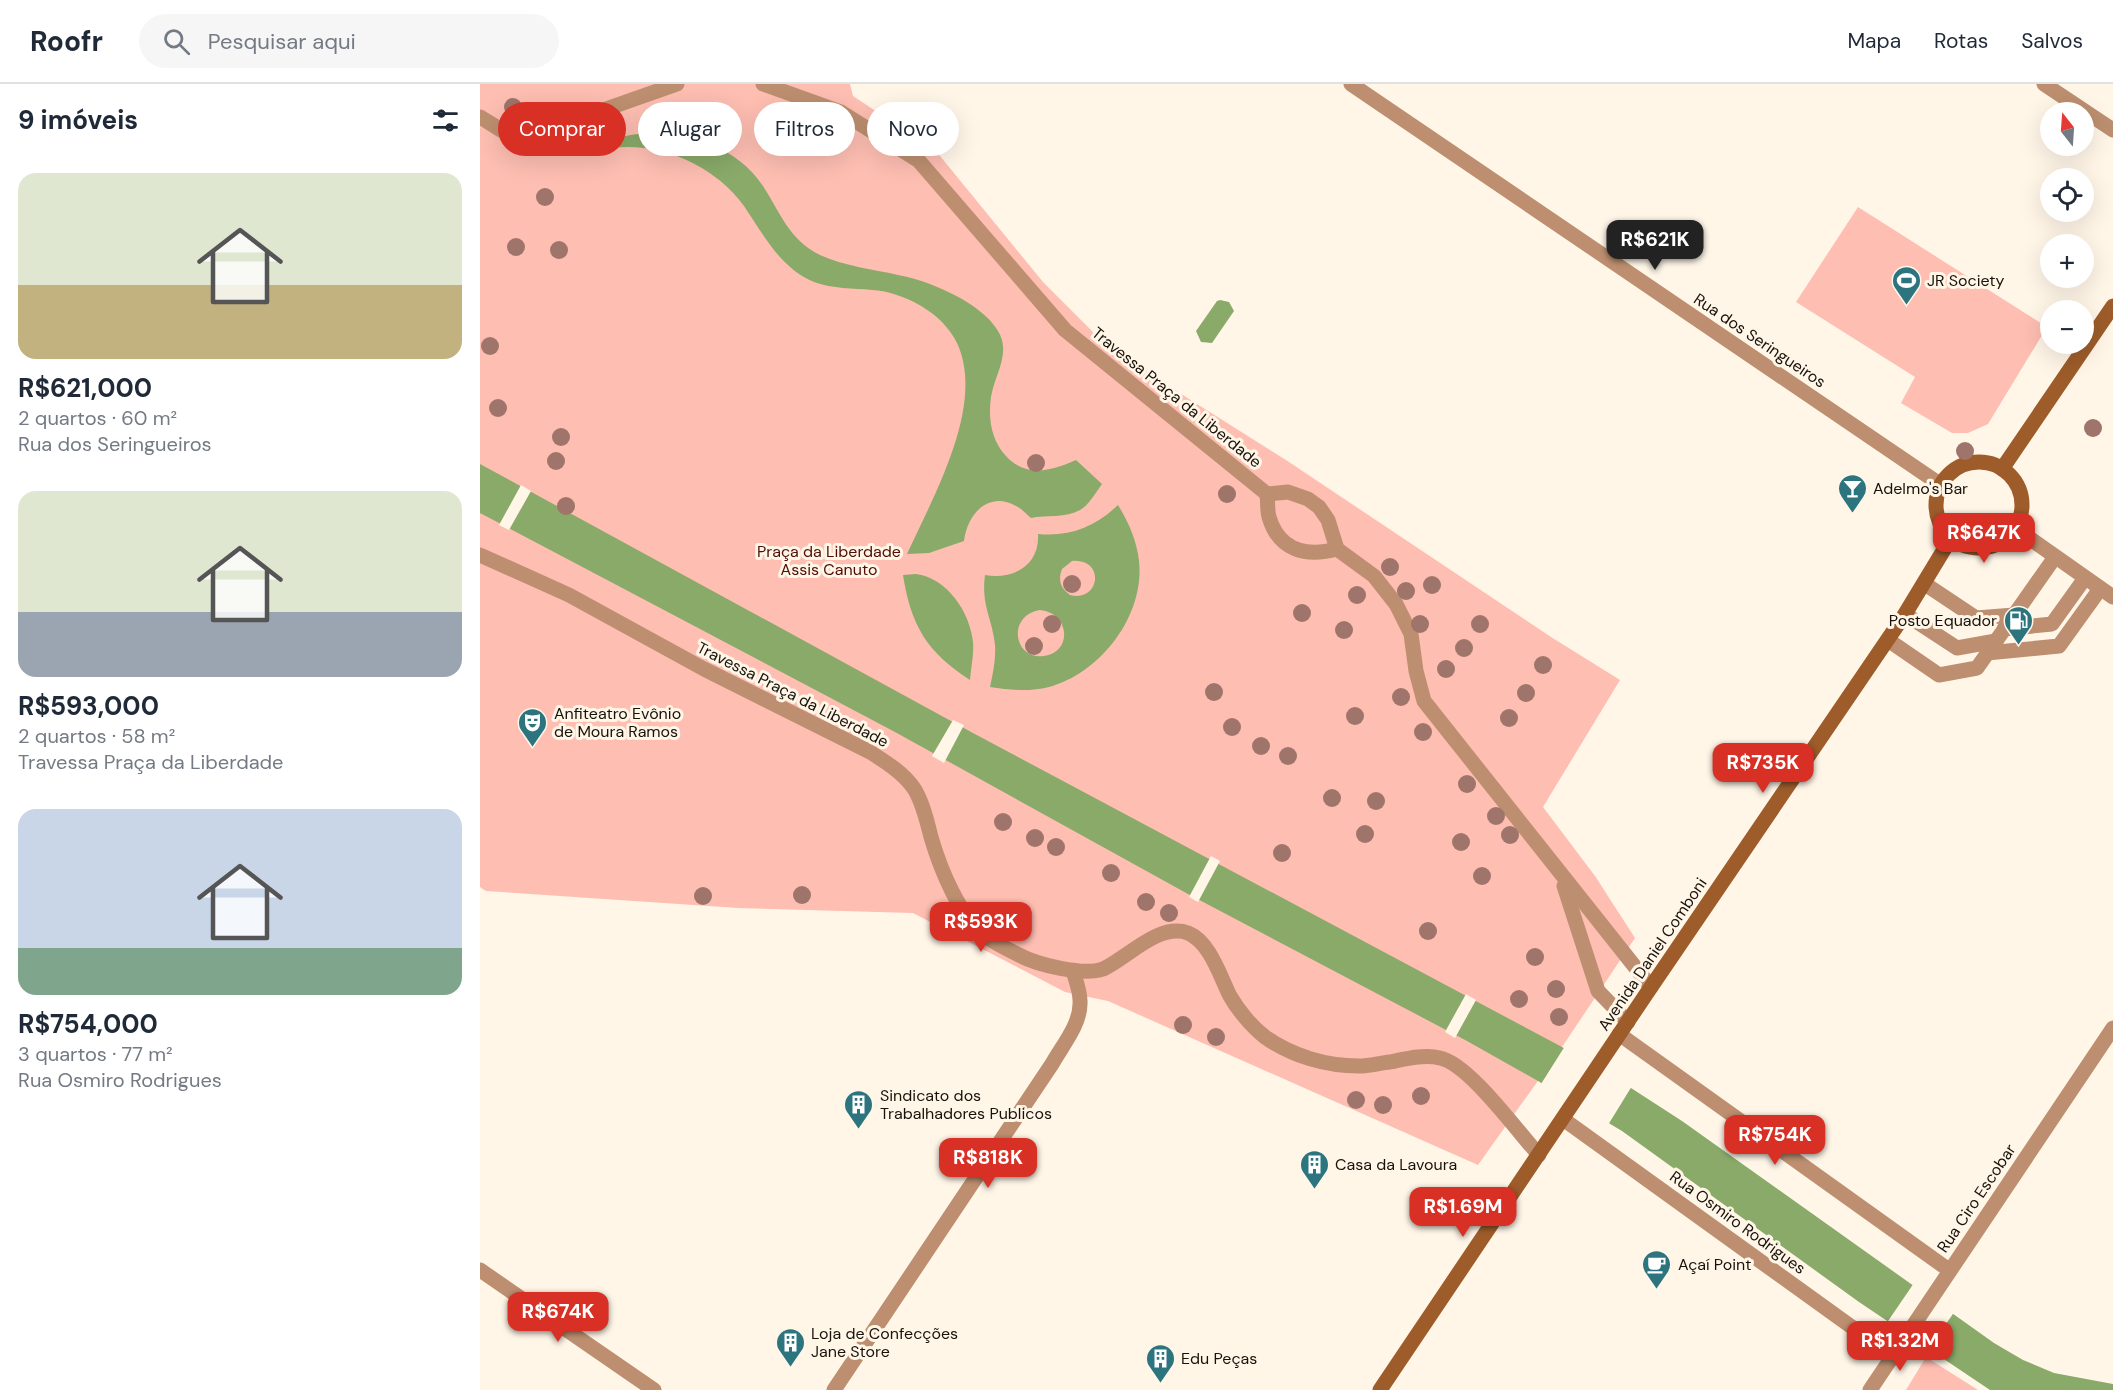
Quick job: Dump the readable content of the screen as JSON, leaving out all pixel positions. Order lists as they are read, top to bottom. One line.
{"streets":{"street":["Rua dos Seringueiros","Travessa Praça da Liberdade","Avenida Daniel Comboni","Rua Ciro Escobar","Rua Osmiro Rodrigues"]},"crossings":[["Rua dos Seringueiros","Avenida Daniel Comboni"],["Travessa Praça da Liberdade","Avenida Daniel Comboni"],["Avenida Daniel Comboni","Rua Osmiro Rodrigues"],["Rua Ciro Escobar","Rua Osmiro Rodrigues"]],"parks":["Praça da Liberdade Assis Canuto"],"places":{"sports":["JR Society"],"bar":["Adelmo's Bar"],"fuel station":["Posto Equador"],"theatre":["Anfiteatro Evônio de Moura Ramos"],"building":["Sindicato dos Trabalhadores Publicos","Casa da Lavoura","Loja de Confecções Jane Store","Edu Peças"],"cafe":["Açaí Point"]},"north":"top","page":{"header":"Roofr","search":"Pesquisar aqui","nav":["Mapa","Rotas","Salvos"],"heading":"9 imóveis","map_buttons":["+","−"],"chip":["Comprar","Alugar","Filtros","Novo"],"list":[{"name":"R$621,000","note":"2 quartos · 60 m² · Rua dos Seringueiros"},{"name":"R$593,000","note":"2 quartos · 58 m² · Travessa Praça da Liberdade"},{"name":"R$754,000","note":"3 quartos · 77 m² · Rua Osmiro Rodrigues"}],"price":["R$621K","R$647K","R$735K","R$593K","R$754K","R$818K","R$1.69M","R$674K","R$1.32M"]}}
